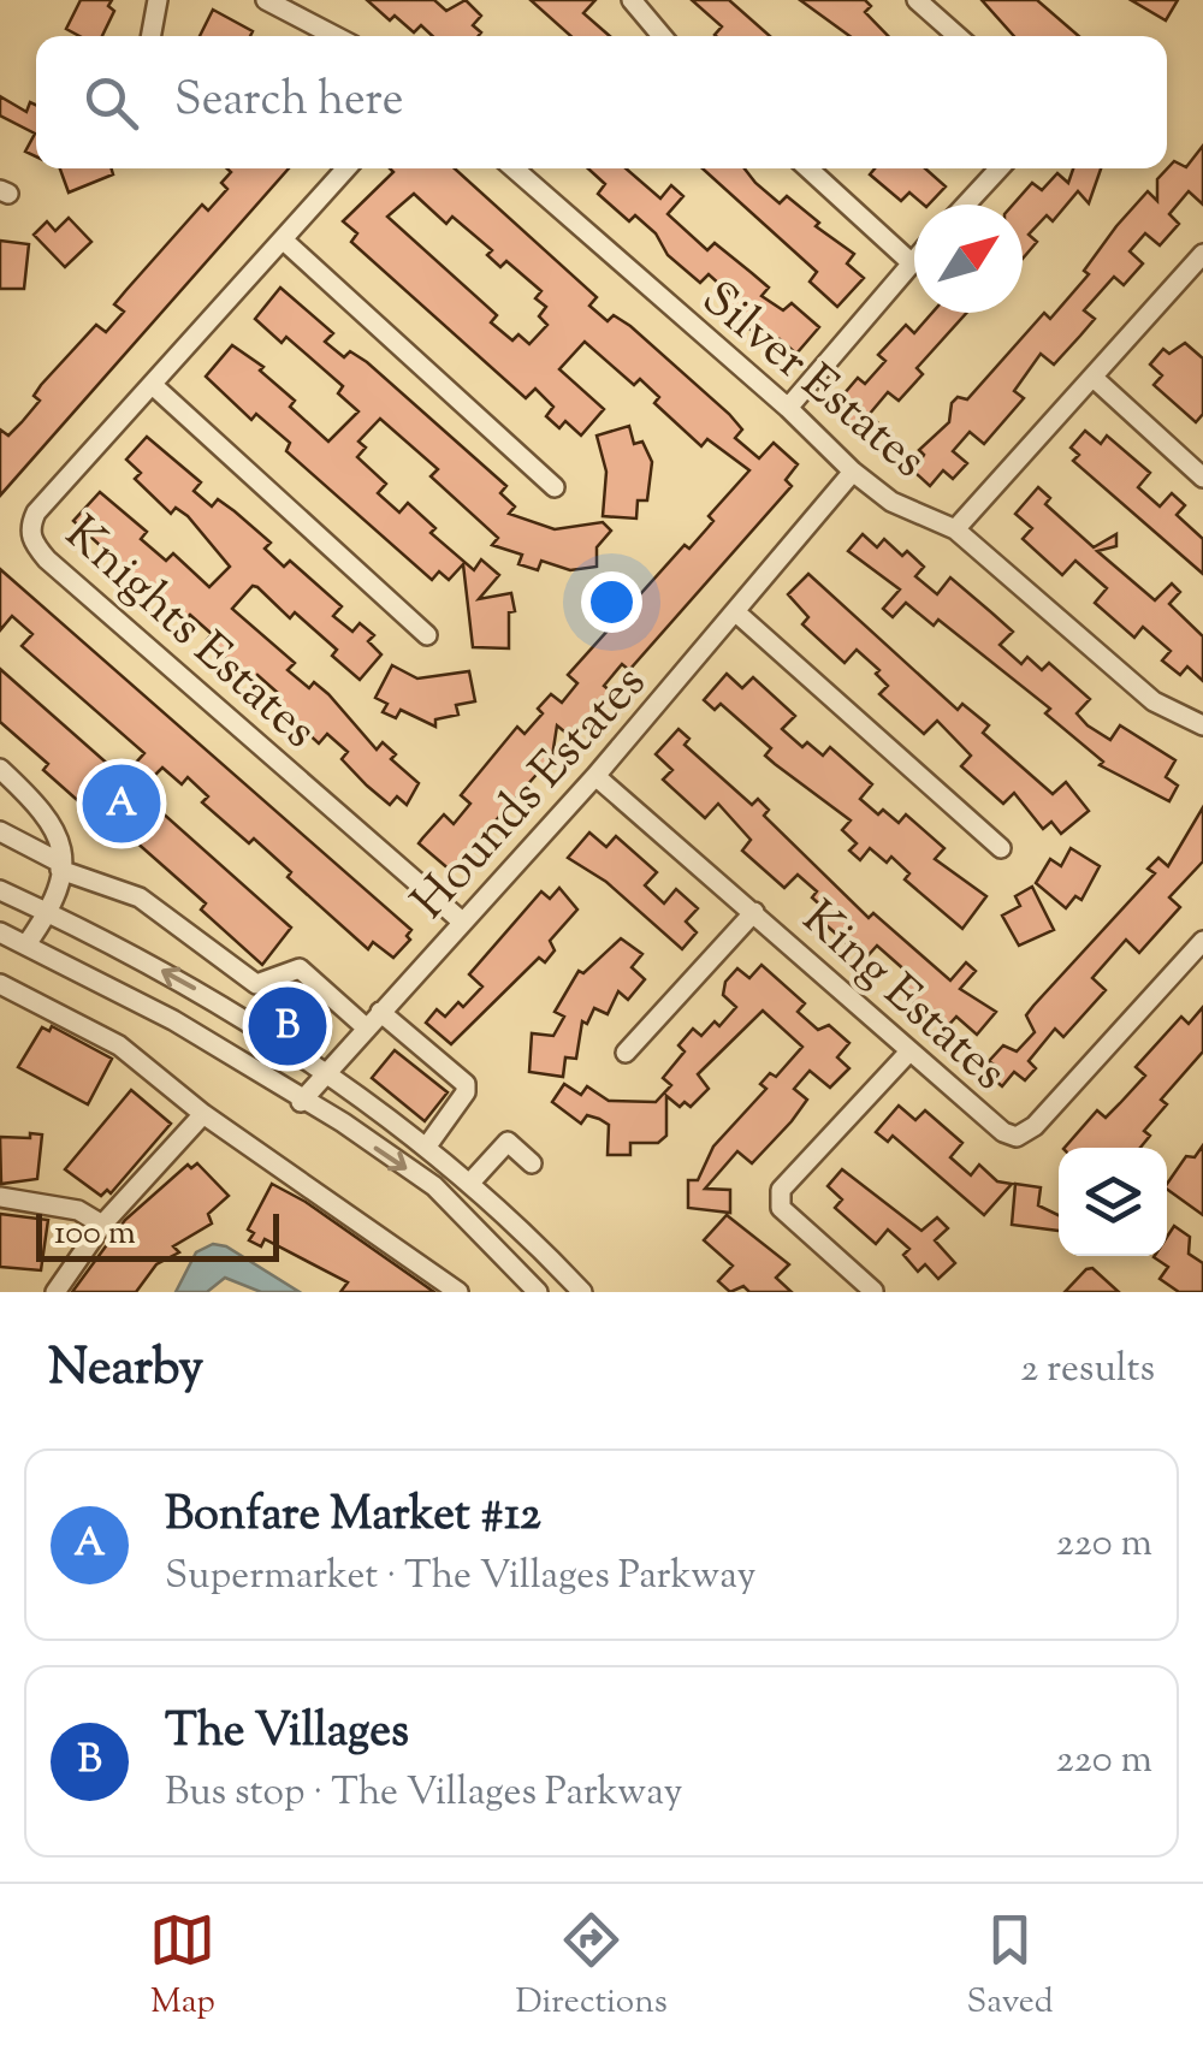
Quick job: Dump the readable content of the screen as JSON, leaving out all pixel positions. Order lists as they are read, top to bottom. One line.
{"streets":{"street":["Silver Estates","Knights Estates","Hounds Estates","King Estates"]},"crossings":[["Silver Estates","Hounds Estates"],["Knights Estates","Hounds Estates"],["Hounds Estates","King Estates"]],"scale_bar":"100 m","north":"top right","page":{"search":"Search here","pins":["A","B"],"scale":"100 m","heading":["Nearby","2 results"],"list":[{"mark":"A","name":"Bonfare Market #12","note":"Supermarket · The Villages Parkway","value":"220 m"},{"mark":"B","name":"The Villages","note":"Bus stop · The Villages Parkway","value":"220 m"}],"nav":["Map","Directions","Saved"]}}
